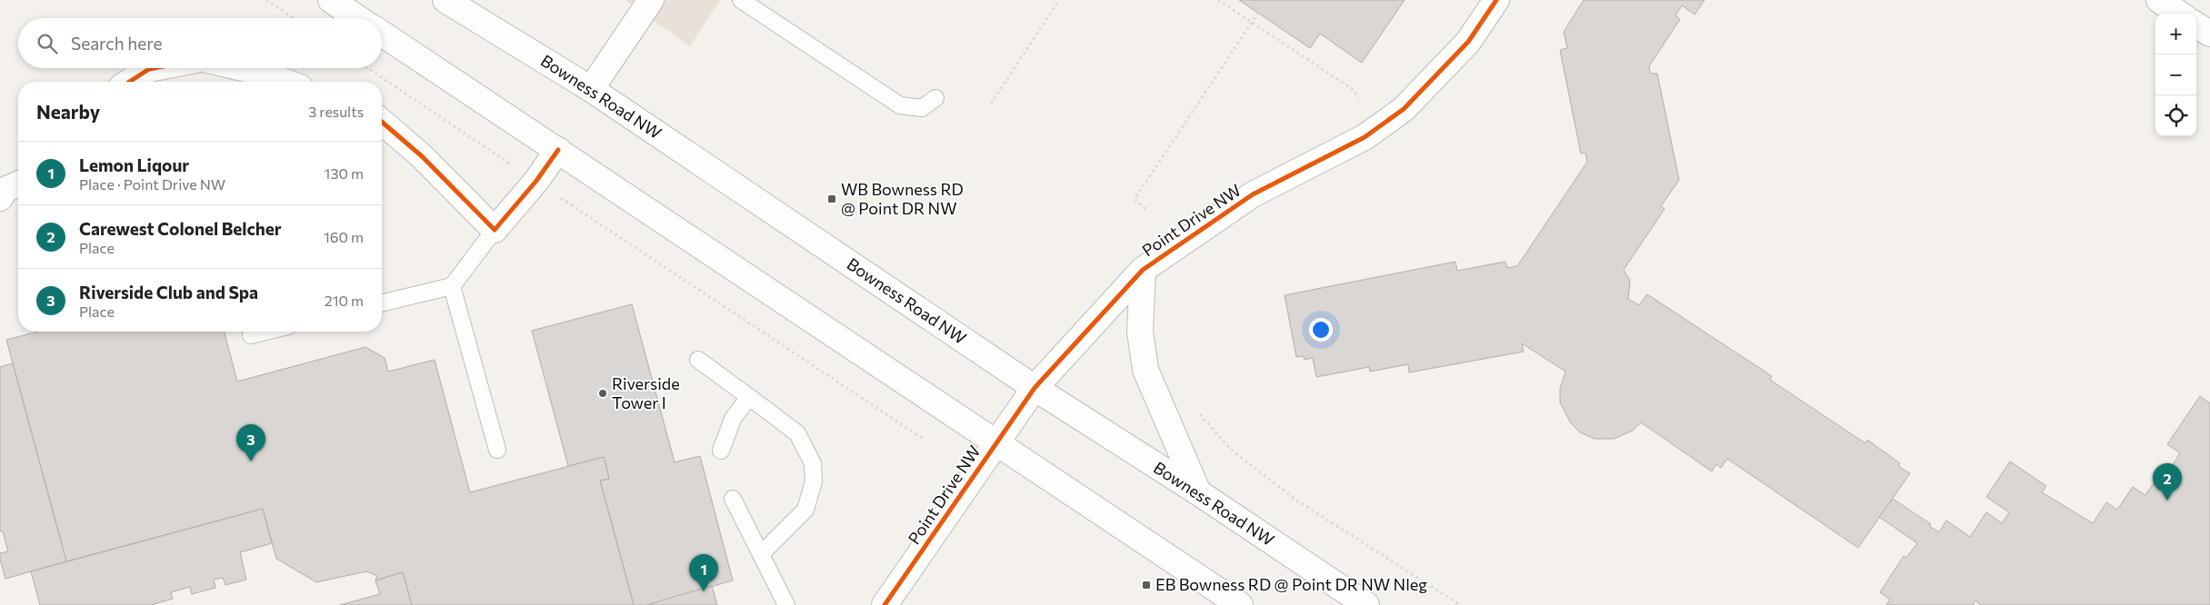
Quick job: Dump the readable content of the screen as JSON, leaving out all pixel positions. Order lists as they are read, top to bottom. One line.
{"streets":{"main road":["Bowness Road NW","Point Drive NW"]},"crossings":[["Bowness Road NW","Point Drive NW"]],"places":{"transit":["WB Bowness RD @ Point DR NW","EB Bowness RD @ Point DR NW Nleg"],"other":["Riverside Tower I"]},"page":{"map_buttons":["+","−"],"search":"Search here","heading":["Nearby","3 results"],"list":[{"mark":"1","name":"Lemon Liqour","note":"Place · Point Drive NW","value":"130 m"},{"mark":"2","name":"Carewest Colonel Belcher","note":"Place","value":"160 m"},{"mark":"3","name":"Riverside Club and Spa","note":"Place","value":"210 m"}],"pins":["3","2","1"]}}
